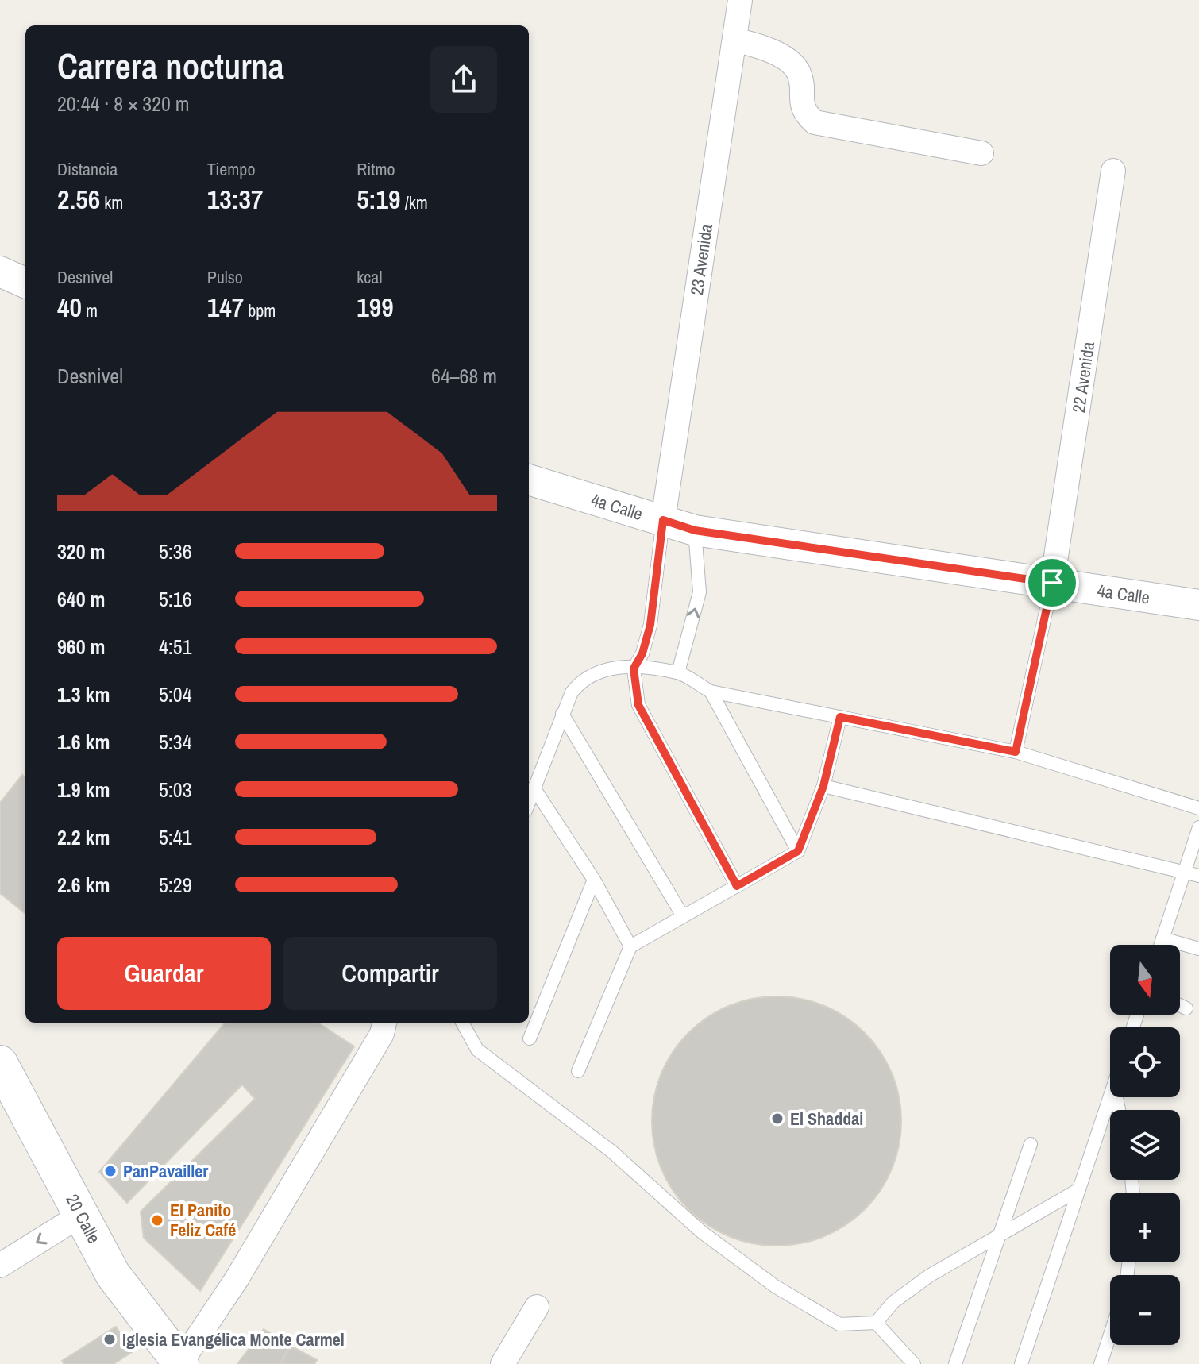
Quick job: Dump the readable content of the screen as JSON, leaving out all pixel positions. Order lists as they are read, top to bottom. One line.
{"streets":{"main road":["20 Calle"],"street":["23 Avenida","22 Avenida","4a Calle"]},"crossings":[["23 Avenida","4a Calle"],["22 Avenida","4a Calle"]],"places":["El Shaddai","PanPavailler","El Panito Feliz Café","Iglesia Evangélica Monte Carmel"],"north":"bottom","page":{"heading":["Carrera nocturna","20:44 · 8 × 320 m"],"stats":[["Distancia","2.56 km"],["Tiempo","13:37"],["Ritmo","5:19 /km"],["Desnivel","40 m"],["Pulso","147 bpm"],["kcal","199"]],"chart":["Desnivel","64–68 m"],"list":[{"name":"320 m","note":"5:36"},{"name":"640 m","note":"5:16"},{"name":"960 m","note":"4:51"},{"name":"1.3 km","note":"5:04"},{"name":"1.6 km","note":"5:34"},{"name":"1.9 km","note":"5:03"},{"name":"2.2 km","note":"5:41"},{"name":"2.6 km","note":"5:29"}],"buttons":["Guardar","Compartir"],"map_buttons":["+","−"]}}
